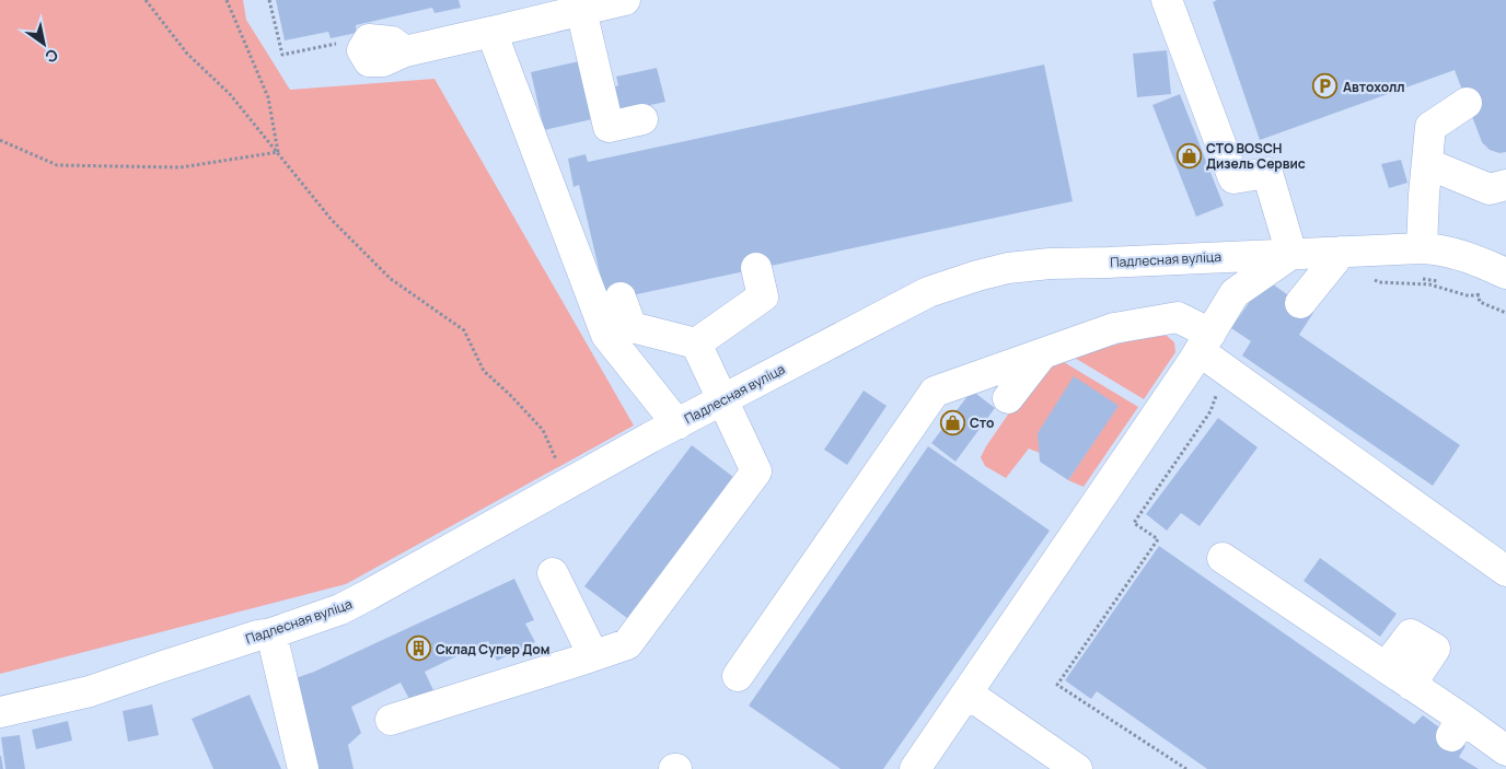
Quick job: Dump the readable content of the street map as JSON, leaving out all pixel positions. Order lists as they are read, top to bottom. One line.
{"streets":{"street":["Падлесная вуліца"]},"places":{"parking":["Автохолл"],"shop":["СТО BOSCH Дизель Сервис","Сто"],"building":["Склад Супер Дом"]},"north":"bottom right"}
